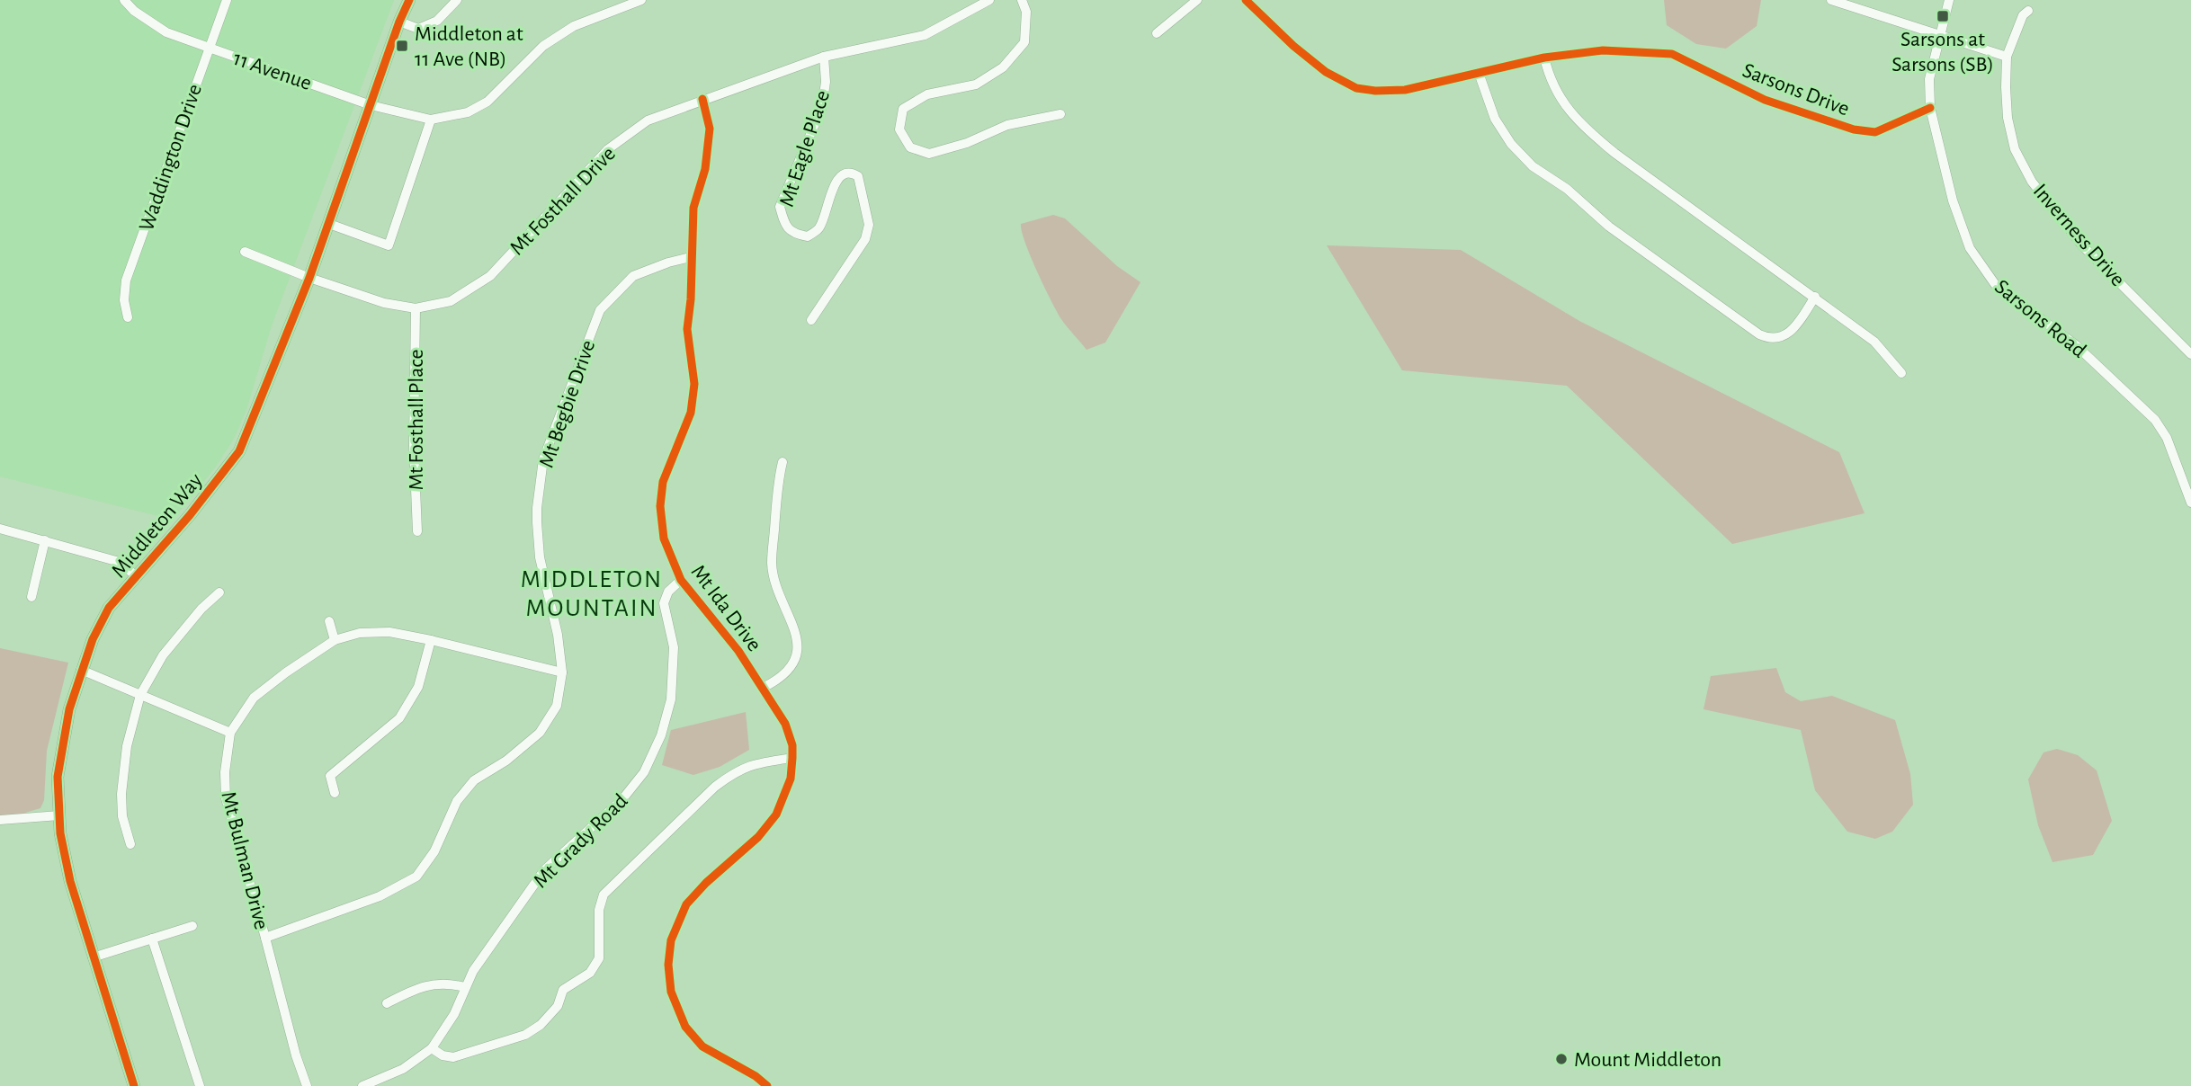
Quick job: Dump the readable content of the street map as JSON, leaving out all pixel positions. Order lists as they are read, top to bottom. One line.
{"streets":{"street":["11 Avenue","Sarsons Drive","Mt Eagle Place","Waddington Drive","Mt Fosthall Drive","Inverness Drive","Sarsons Road","Mt Begbie Drive","Mt Fosthall Place","Middleton Way","Mt Ida Drive","Mt Grady Road","Mt Bulman Drive"]},"crossings":[["11 Avenue","Waddington Drive"],["11 Avenue","Middleton Way"],["Sarsons Drive","Sarsons Road"],["Mt Eagle Place","Mt Fosthall Drive"],["Mt Fosthall Drive","Mt Fosthall Place"],["Mt Fosthall Drive","Middleton Way"],["Mt Fosthall Drive","Mt Ida Drive"],["Mt Begbie Drive","Mt Ida Drive"],["Mt Begbie Drive","Mt Bulman Drive"],["Mt Ida Drive","Mt Grady Road"]],"districts":["MIDDLETON MOUNTAIN"],"places":{"transit":["Sarsons at Sarsons (SB)","Middleton at 11 Ave (NB)"],"other":["Mount Middleton"]}}
